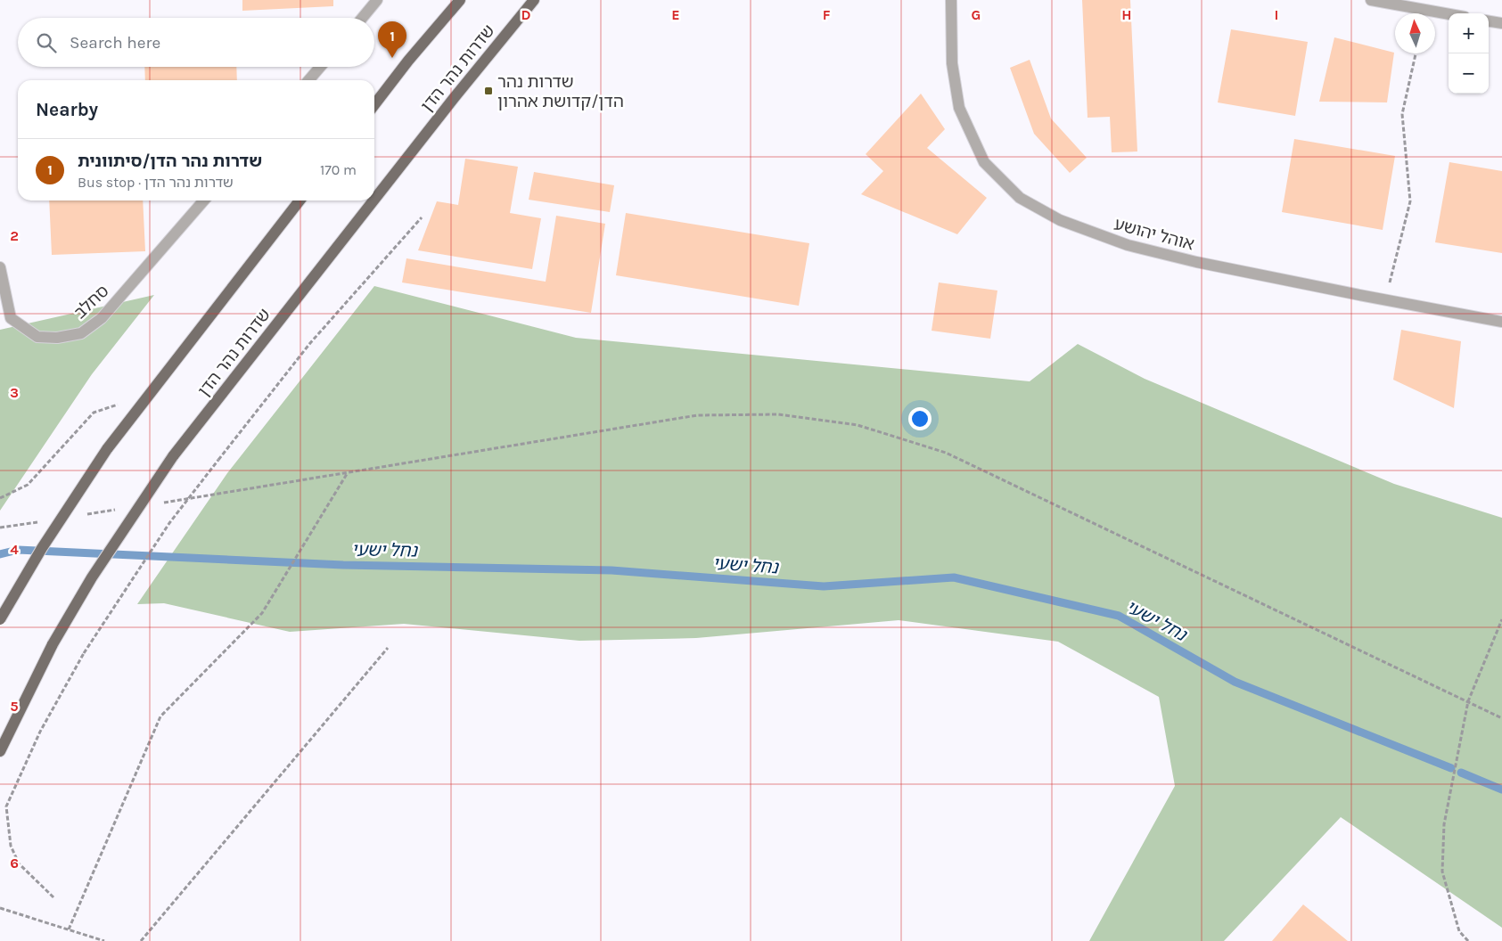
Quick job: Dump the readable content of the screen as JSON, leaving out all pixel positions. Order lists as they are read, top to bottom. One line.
{"streets":{"main road":["שדרות נהר הדן"],"street":["אוהל יהושע","סחלב"]},"water":["נחל ישעי"],"places":{"transit":["שדרות נהר הדן/קדושת אהרון"]},"north":"top","page":{"map_buttons":["+","−"],"search":"Search here","pins":"1","heading":"Nearby","list":[{"mark":"1","name":"שדרות נהר הדן/סיתוונית","note":"Bus stop · שדרות נהר הדן","value":"170 m"}]},"grid":{"columns":["D","E","F","G","H","I"],"rows":["2","3","4","5","6"]}}
